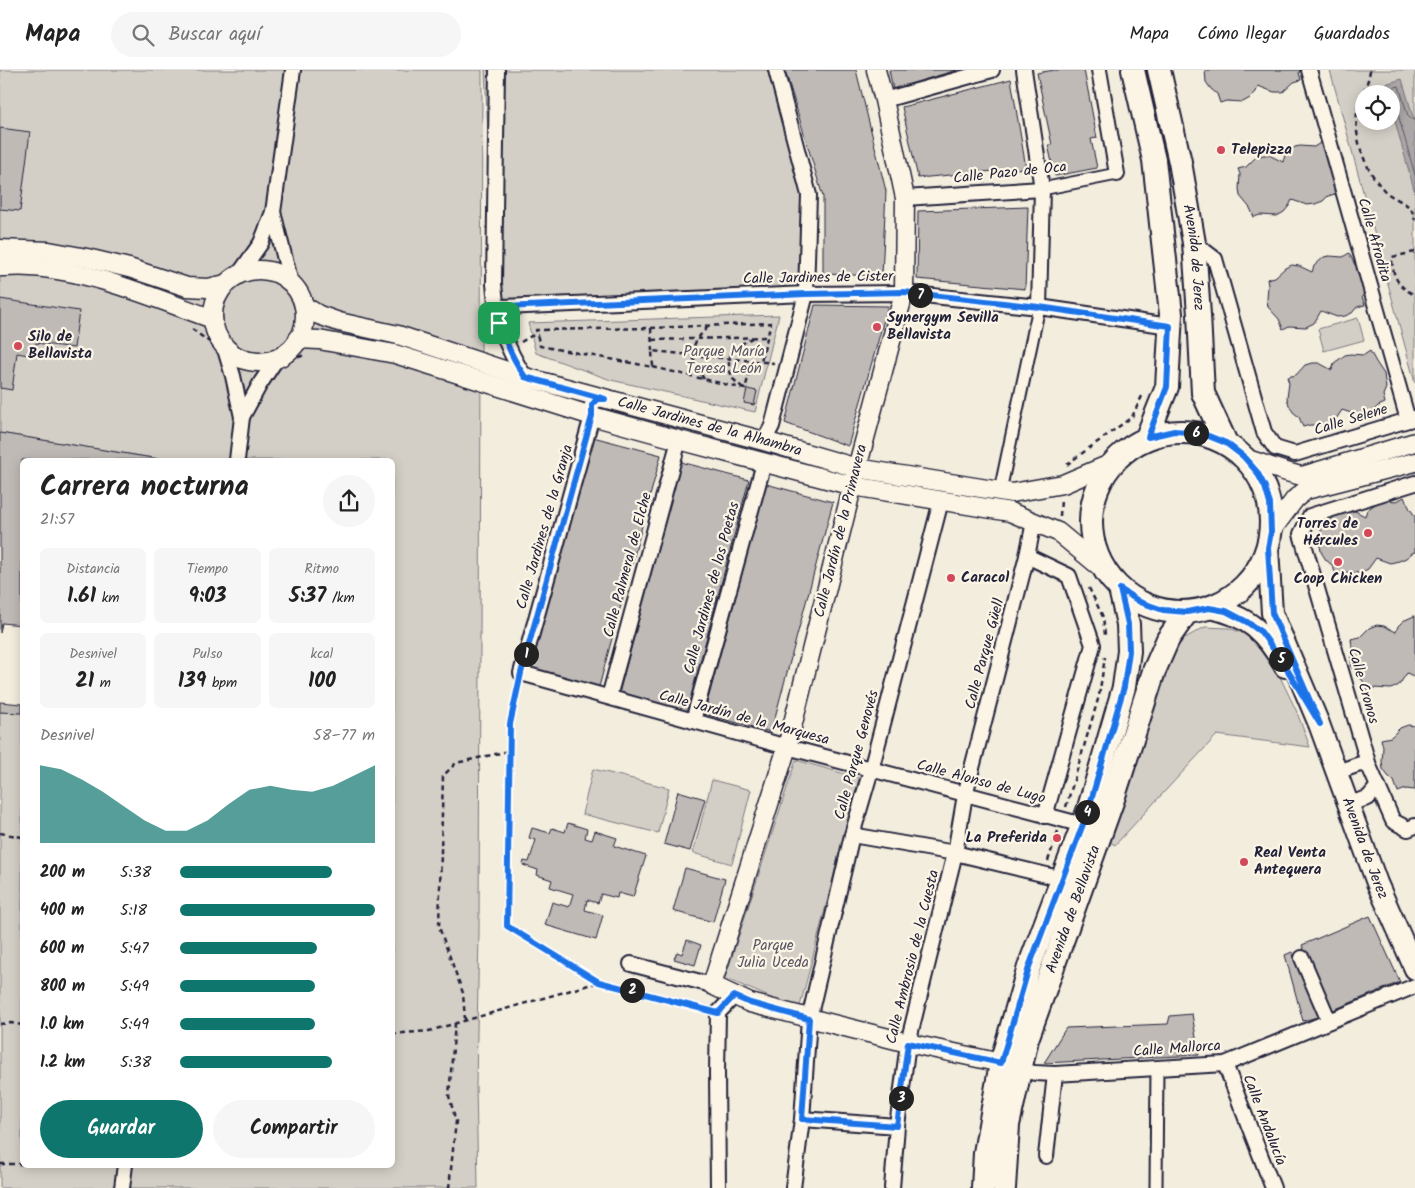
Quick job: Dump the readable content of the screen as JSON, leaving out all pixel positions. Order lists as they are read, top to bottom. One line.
{"streets":{"main road":["Avenida de Jerez","Avenida de Bellavista"],"street":["Calle Pazo de Oca","Calle Afrodita","Calle Jardines de Cister","Calle Selene","Calle Jardines de la Alhambra","Calle Jardines de la Granja","Calle Jardín de la Primavera","Calle Palmeral de Elche","Calle Jardines de los Poetas","Calle Parque Güell","Calle Cronos","Calle Jardín de la Marquesa","Calle Parque Genovés","Calle Alonso de Lugo","Calle Ambrosio de la Cuesta","Calle Mallorca","Calle Andalucía"]},"crossings":[["Calle Pazo de Oca","Calle Jardín de la Primavera"],["Calle Afrodita","Calle Selene"],["Avenida de Jerez","Calle Jardines de Cister"],["Avenida de Jerez","Calle Selene"],["Calle Jardines de Cister","Calle Jardín de la Primavera"],["Calle Jardines de la Alhambra","Calle Jardines de la Granja"],["Calle Jardines de la Alhambra","Calle Jardín de la Primavera"],["Calle Jardines de la Alhambra","Calle Palmeral de Elche"],["Calle Jardines de la Alhambra","Calle Jardines de los Poetas"],["Calle Jardines de la Alhambra","Calle Parque Güell"],["Calle Jardines de la Alhambra","Calle Parque Genovés"],["Calle Jardines de la Granja","Calle Jardín de la Marquesa"],["Calle Jardín de la Primavera","Calle Jardín de la Marquesa"],["Calle Palmeral de Elche","Calle Jardín de la Marquesa"],["Calle Jardines de los Poetas","Calle Jardín de la Marquesa"],["Calle Parque Güell","Calle Alonso de Lugo"],["Calle Parque Güell","Calle Ambrosio de la Cuesta"],["Calle Jardín de la Marquesa","Calle Parque Genovés"],["Calle Jardín de la Marquesa","Calle Alonso de Lugo"],["Calle Parque Genovés","Calle Alonso de Lugo"],["Calle Alonso de Lugo","Avenida de Bellavista"],["Calle Alonso de Lugo","Calle Ambrosio de la Cuesta"],["Avenida de Bellavista","Calle Mallorca"],["Calle Mallorca","Calle Andalucía"]],"parks":["Parque María Teresa León","Parque Julia Uceda"],"places":["Telepizza","Synergym Sevilla Bellavista","Silo de Bellavista","Torres de Hércules","Coop Chicken","Caracol","La Preferida","Real Venta Antequera"],"page":{"header":"Mapa","search":"Buscar aquí","nav":["Mapa","Cómo llegar","Guardados"],"pins":["7","6","1","5","4","2","3"],"heading":["Carrera nocturna","21:57"],"stats":[["Distancia","1.61 km"],["Tiempo","9:03"],["Ritmo","5:37 /km"],["Desnivel","21 m"],["Pulso","139 bpm"],["kcal","100"]],"chart":["Desnivel","58–77 m"],"list":[{"name":"200 m","note":"5:38"},{"name":"400 m","note":"5:18"},{"name":"600 m","note":"5:47"},{"name":"800 m","note":"5:49"},{"name":"1.0 km","note":"5:49"},{"name":"1.2 km","note":"5:38"}],"buttons":["Guardar","Compartir"]}}
